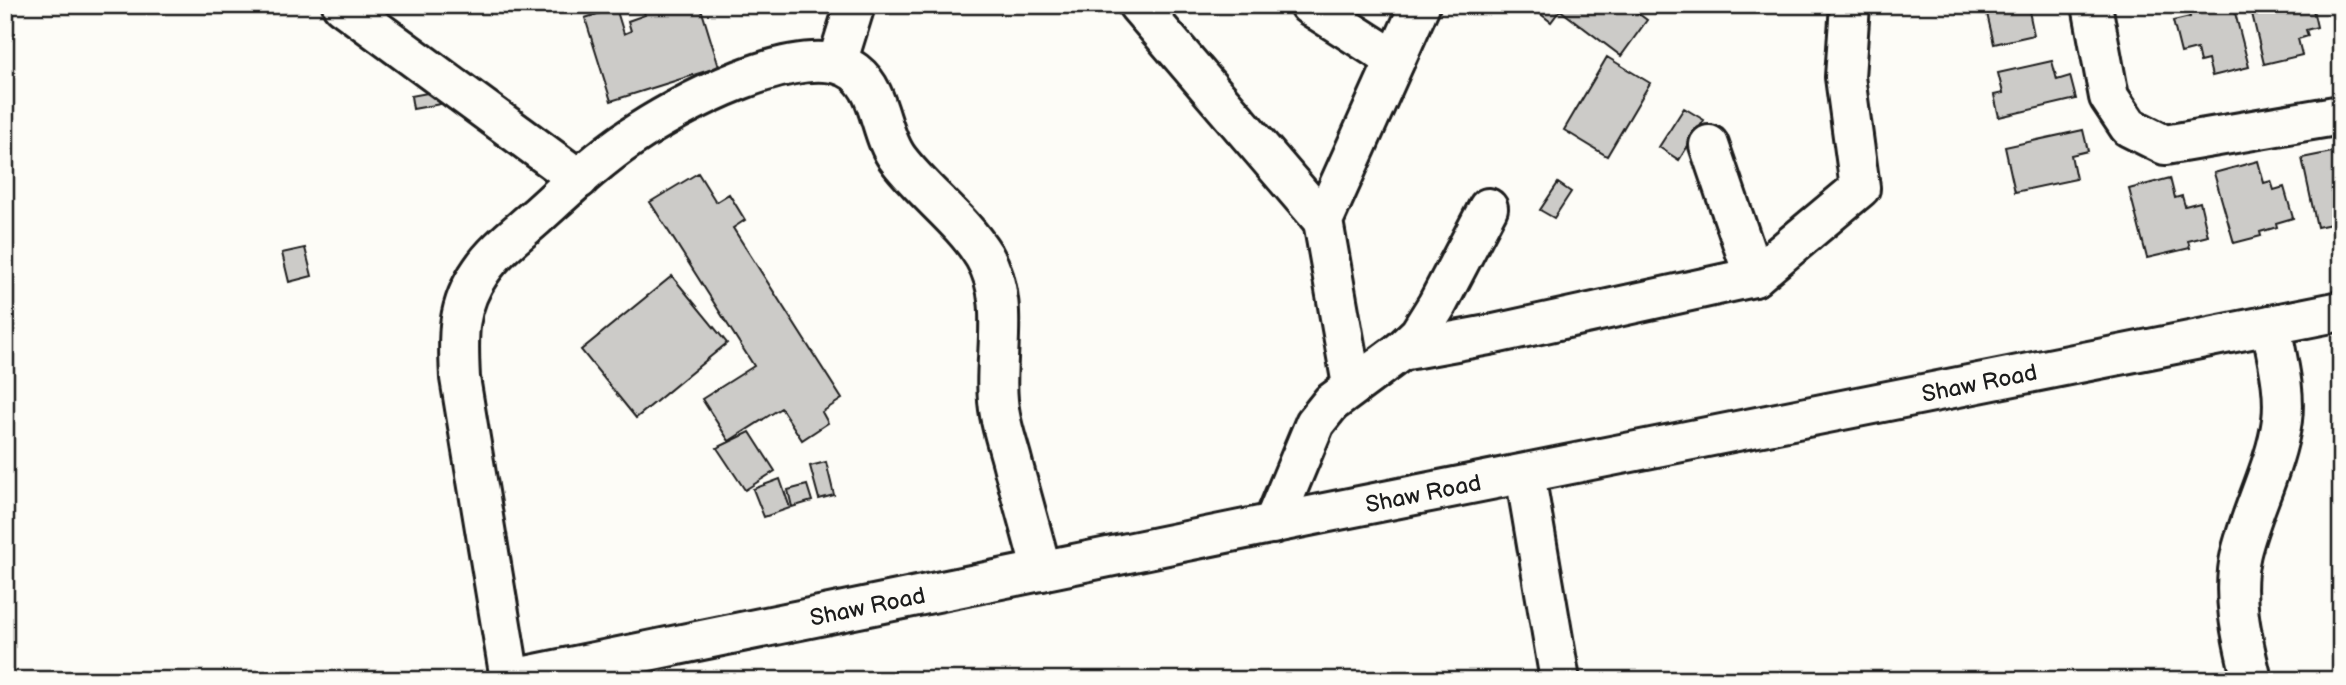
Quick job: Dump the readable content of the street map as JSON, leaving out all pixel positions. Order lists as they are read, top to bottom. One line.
{"streets":{"street":["Shaw Road"]}}
